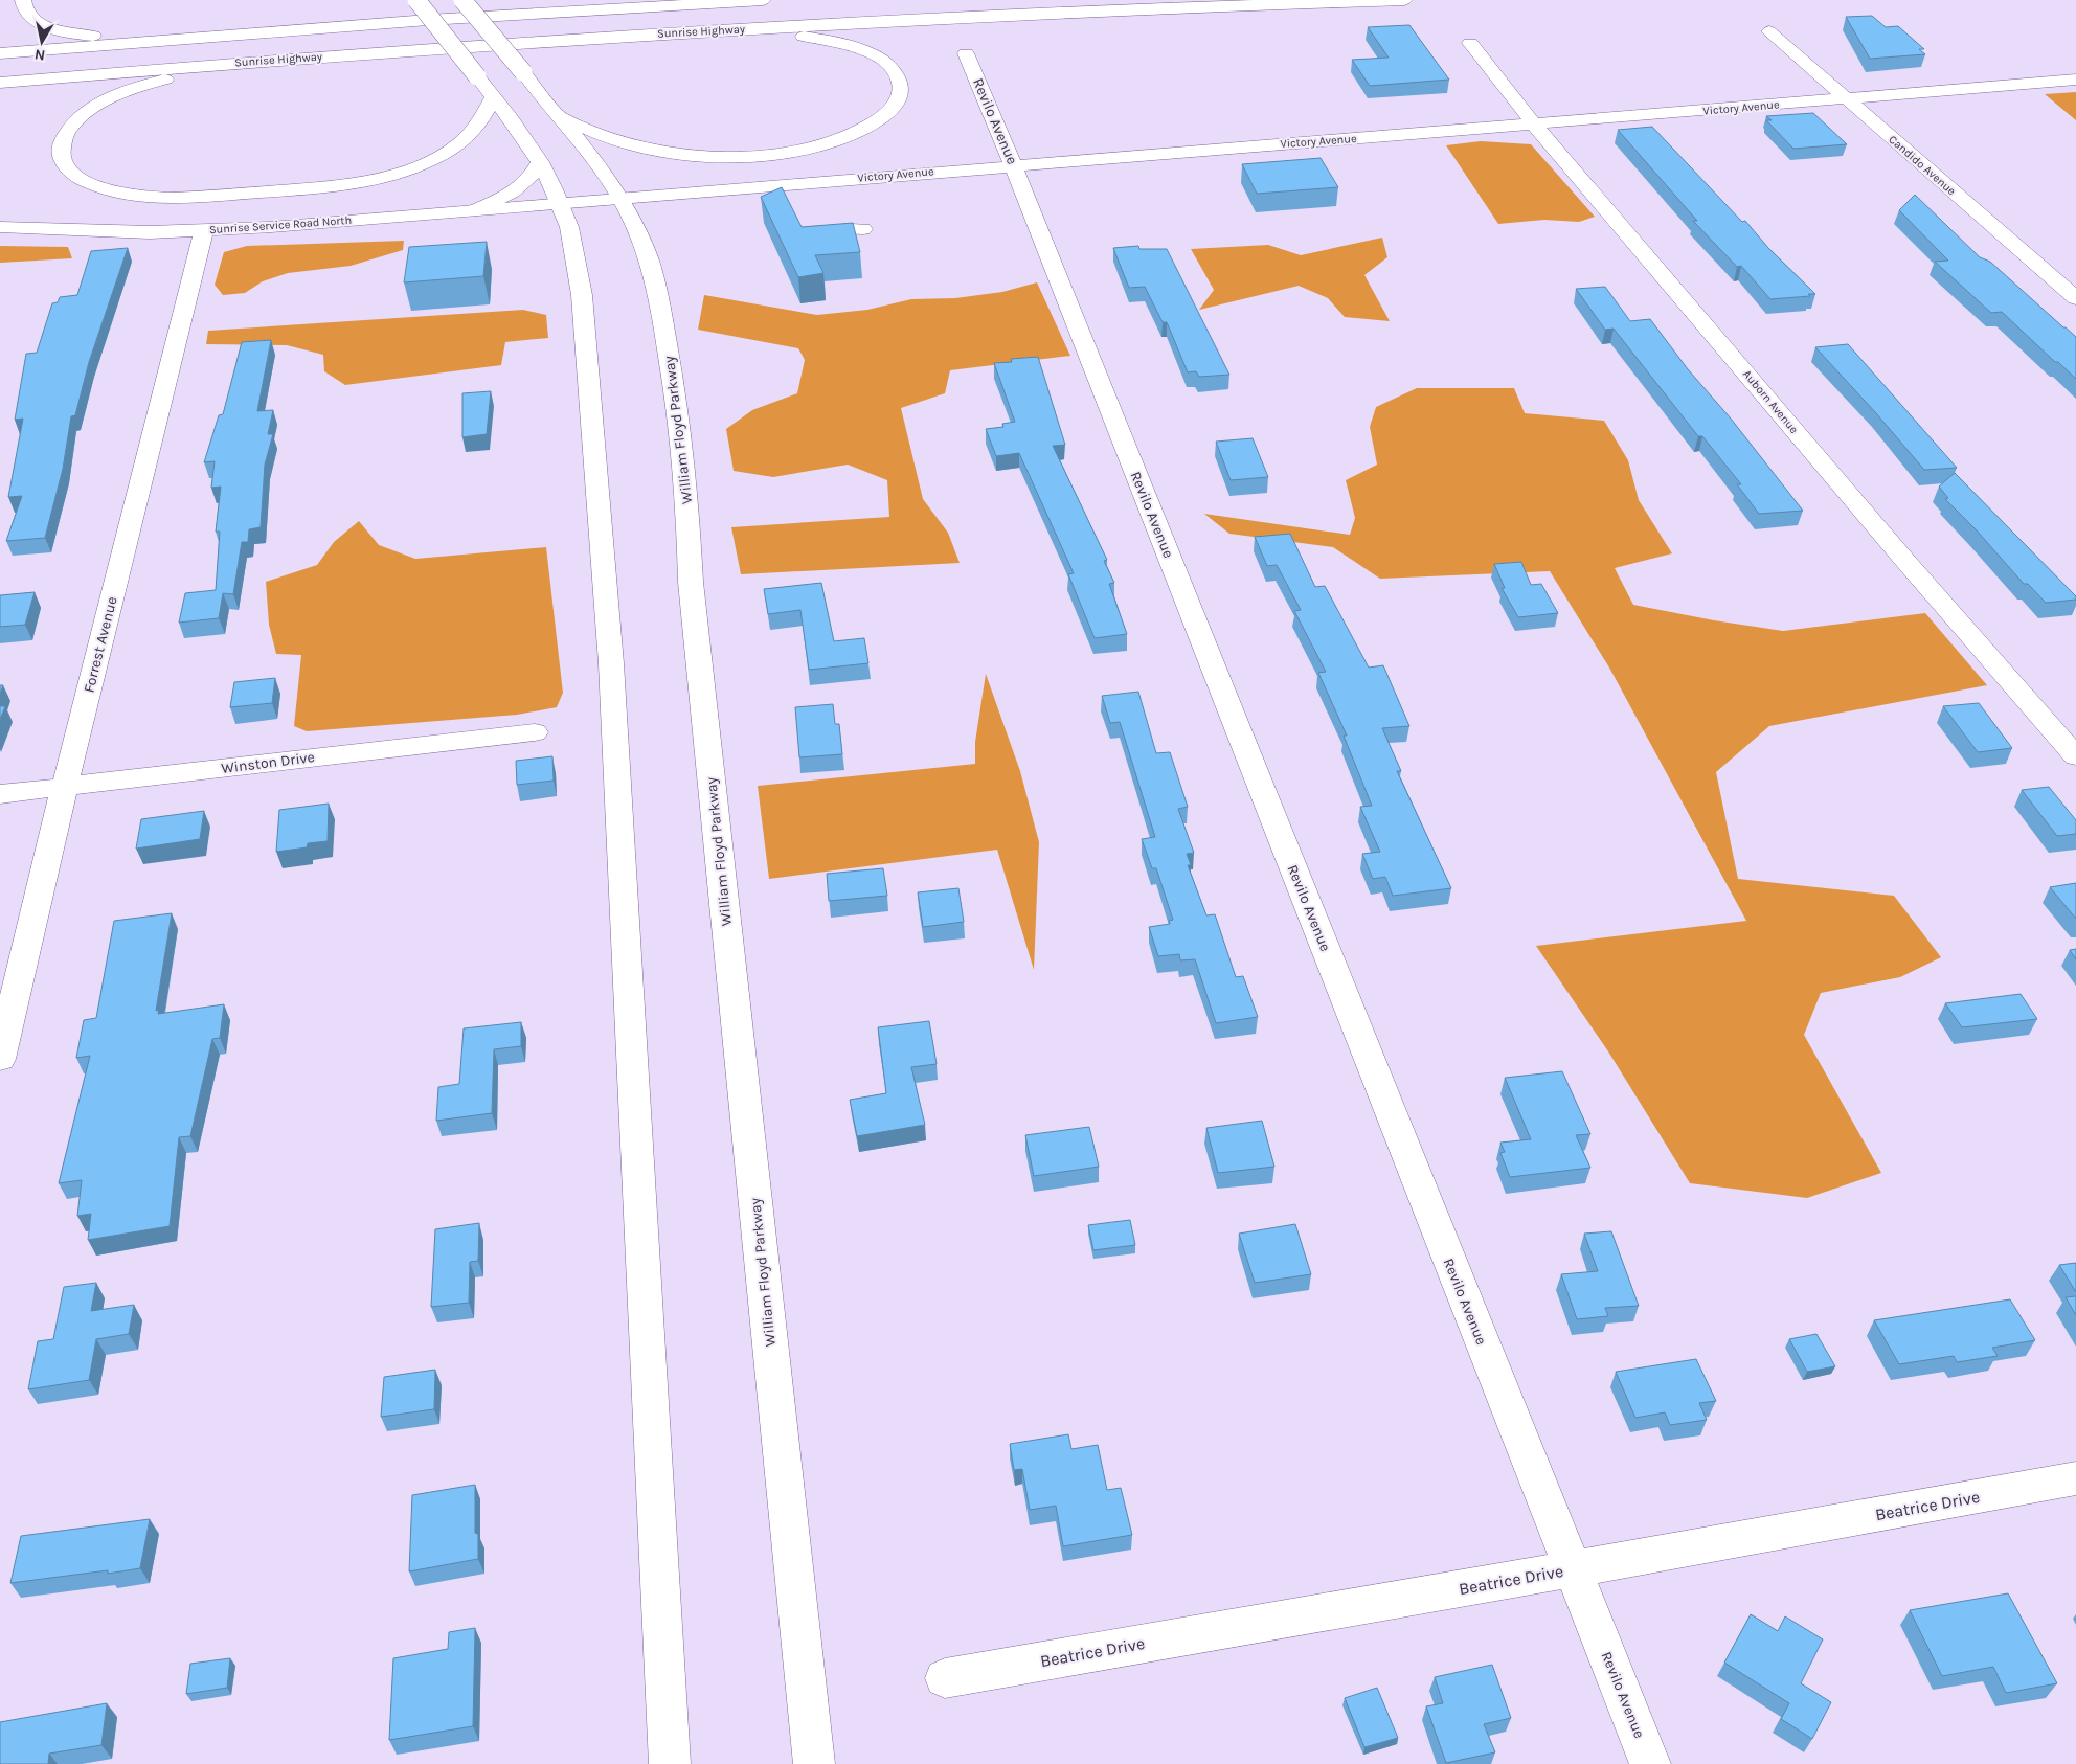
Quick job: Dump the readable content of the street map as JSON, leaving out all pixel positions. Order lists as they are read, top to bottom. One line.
{"streets":{"main road":["Sunrise Highway","Victory Avenue","Revilo Avenue","Candido Avenue","Sunrise Service Road North","Auborn Avenue","William Floyd Parkway","Forrest Avenue","Winston Drive","Beatrice Drive"]},"crossings":[["Victory Avenue","Revilo Avenue"],["Victory Avenue","Candido Avenue"],["Victory Avenue","Sunrise Service Road North"],["Victory Avenue","Auborn Avenue"],["Victory Avenue","William Floyd Parkway"],["Revilo Avenue","Beatrice Drive"],["Sunrise Service Road North","Forrest Avenue"],["Forrest Avenue","Winston Drive"]],"north":"bottom"}
